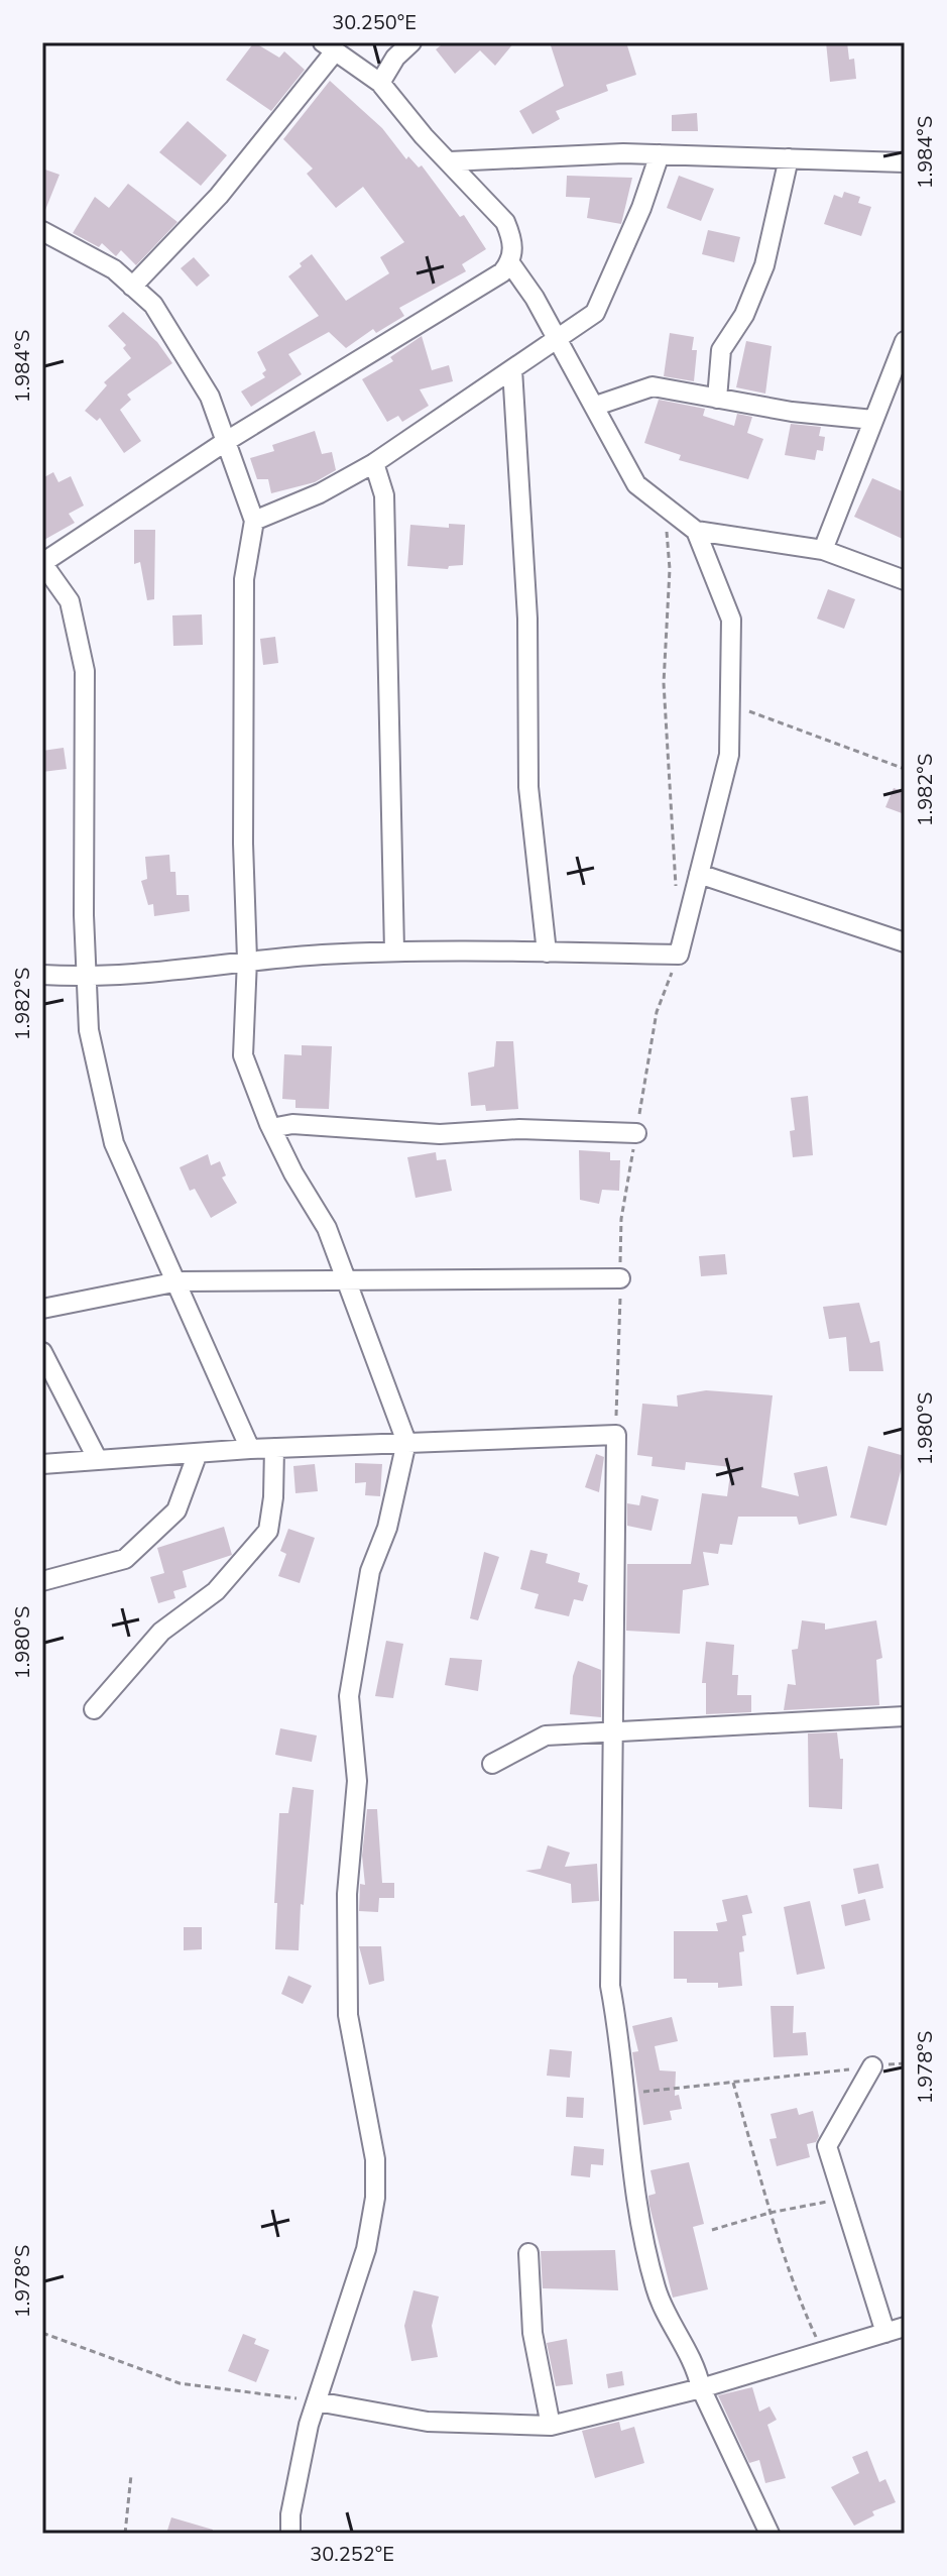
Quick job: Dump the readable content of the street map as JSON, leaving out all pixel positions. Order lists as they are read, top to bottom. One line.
{"coordinates":["30.250°E","1.984°S","1.982°S","1.980°S","1.978°S","30.252°E"]}
